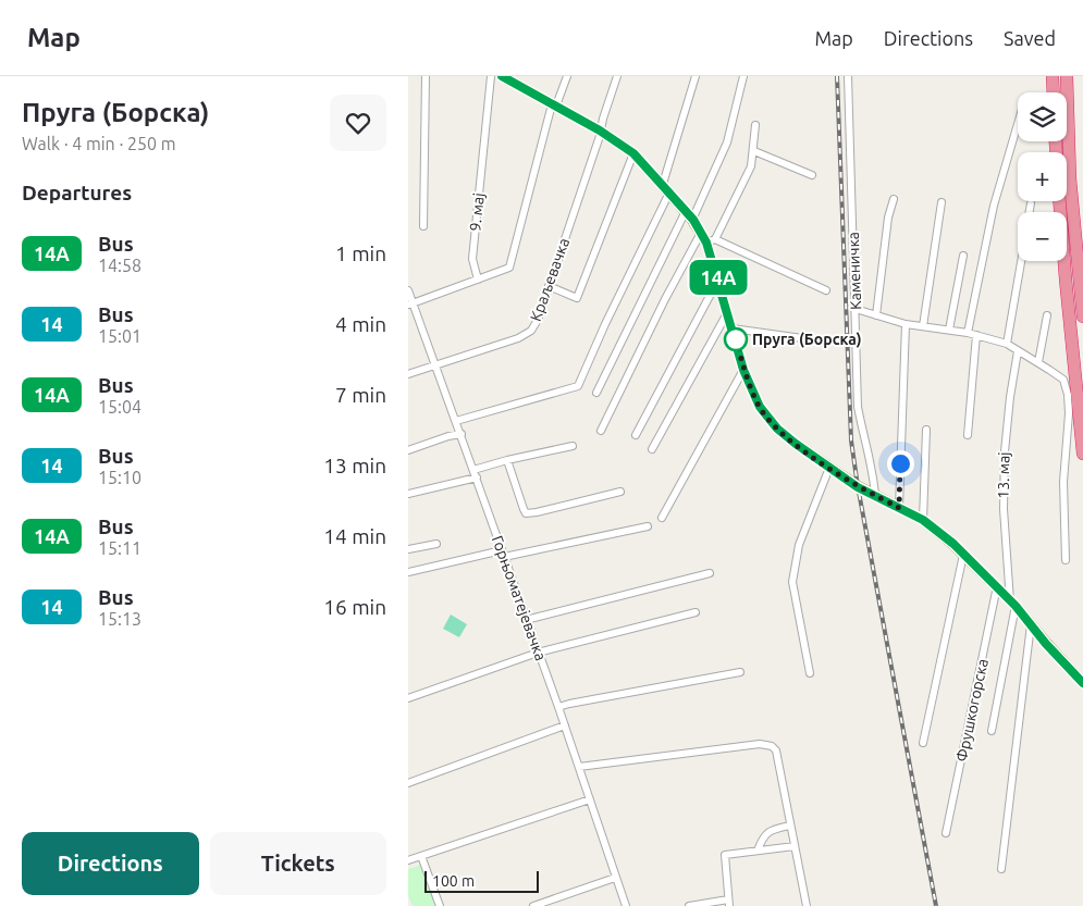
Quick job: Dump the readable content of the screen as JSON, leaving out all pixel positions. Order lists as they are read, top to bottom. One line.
{"streets":{"street":["9. мај","Каменичка","Краљевачка","13. мај","Горњоматејевачка","Фрушкогорска"]},"crossings":[["Краљевачка","Горњоматејевачка"]],"places":["Пруга (Борска)"],"lines":["bus line 14А"],"scale_bar":"100 m","page":{"header":"Map","nav":["Map","Directions","Saved"],"heading":[["Пруга (Борска)","Walk · 4 min · 250 m"],"Departures"],"on_map":"14А","map_buttons":["+","−"],"list":[{"mark":"14А","name":"Bus","note":"14:58","value":"1 min"},{"mark":"14","name":"Bus","note":"15:01","value":"4 min"},{"mark":"14А","name":"Bus","note":"15:04","value":"7 min"},{"mark":"14","name":"Bus","note":"15:10","value":"13 min"},{"mark":"14А","name":"Bus","note":"15:11","value":"14 min"},{"mark":"14","name":"Bus","note":"15:13","value":"16 min"}],"buttons":["Directions","Tickets"],"scale":"100 m"}}
